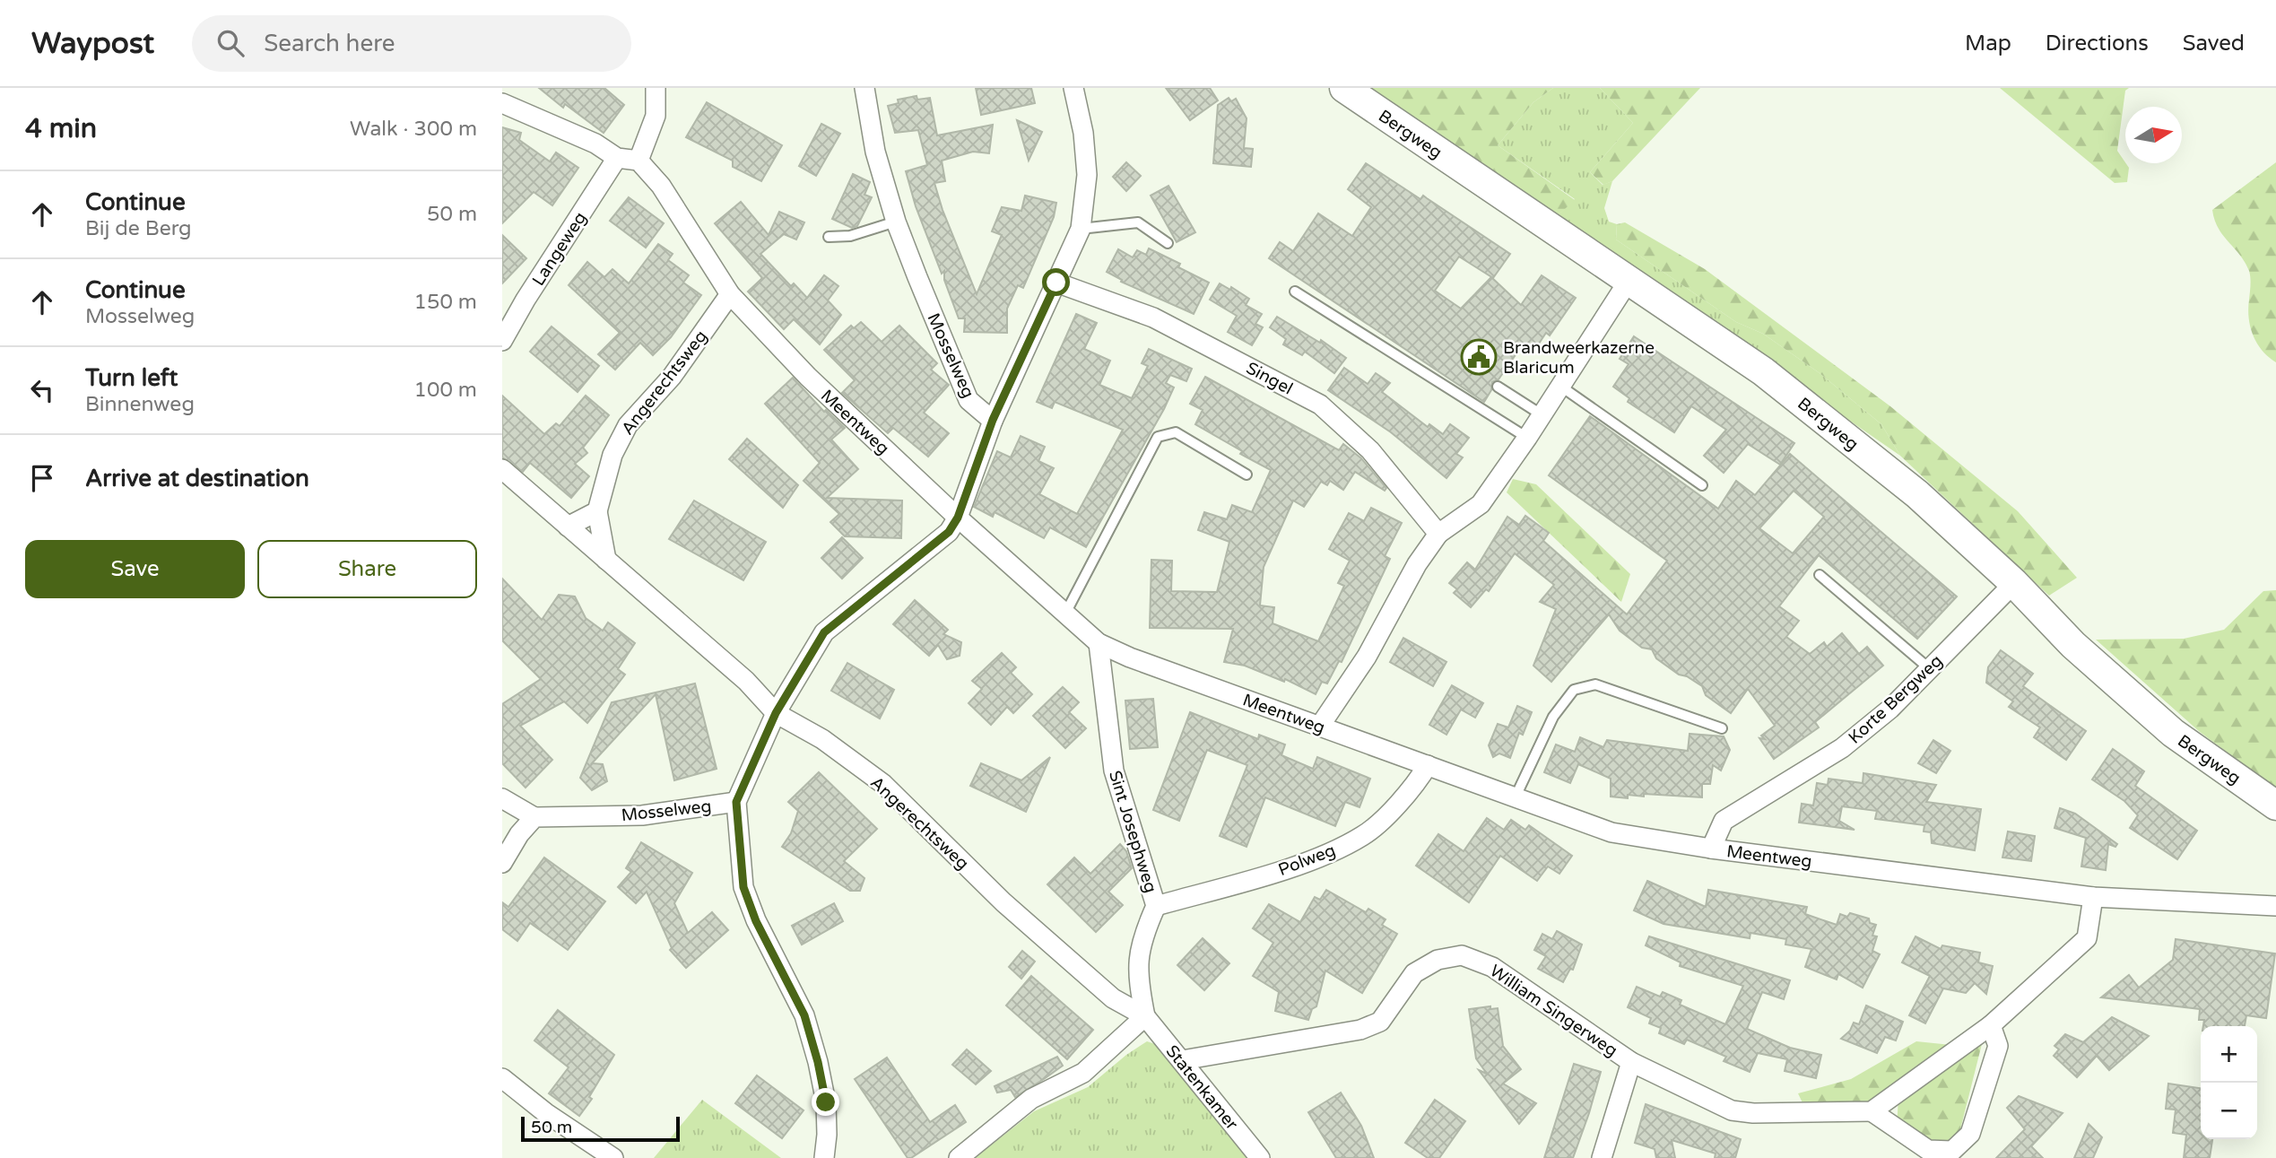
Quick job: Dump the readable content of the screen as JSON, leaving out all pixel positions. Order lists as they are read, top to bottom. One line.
{"streets":{"street":["Bergweg","Langeweg","Mosselweg","Singel","Angerechtsweg","Meentweg","Korte Bergweg","Sint Josephweg","Polweg","William Singerweg","Statenkamer"]},"crossings":[["Bergweg","Korte Bergweg"],["Mosselweg","Angerechtsweg"],["Mosselweg","Meentweg"],["Angerechtsweg","Meentweg"],["Angerechtsweg","Sint Josephweg"],["Angerechtsweg","Statenkamer"],["Meentweg","Korte Bergweg"],["Meentweg","Sint Josephweg"],["Meentweg","Polweg"],["Sint Josephweg","Polweg"],["Sint Josephweg","Statenkamer"],["William Singerweg","Statenkamer"]],"places":{"public building":["Brandweerkazerne Blaricum"]},"scale_bar":"50 m","north":"right","page":{"header":"Waypost","search":"Search here","nav":["Map","Directions","Saved"],"heading":["4 min","Walk · 300 m"],"list":[["Continue","Bij de Berg","50 m"],["Continue","Mosselweg","150 m"],["Turn left","Binnenweg","100 m"],"Arrive at destination"],"buttons":["Save","Share"],"map_buttons":["+","−"],"scale":"50 m"}}
